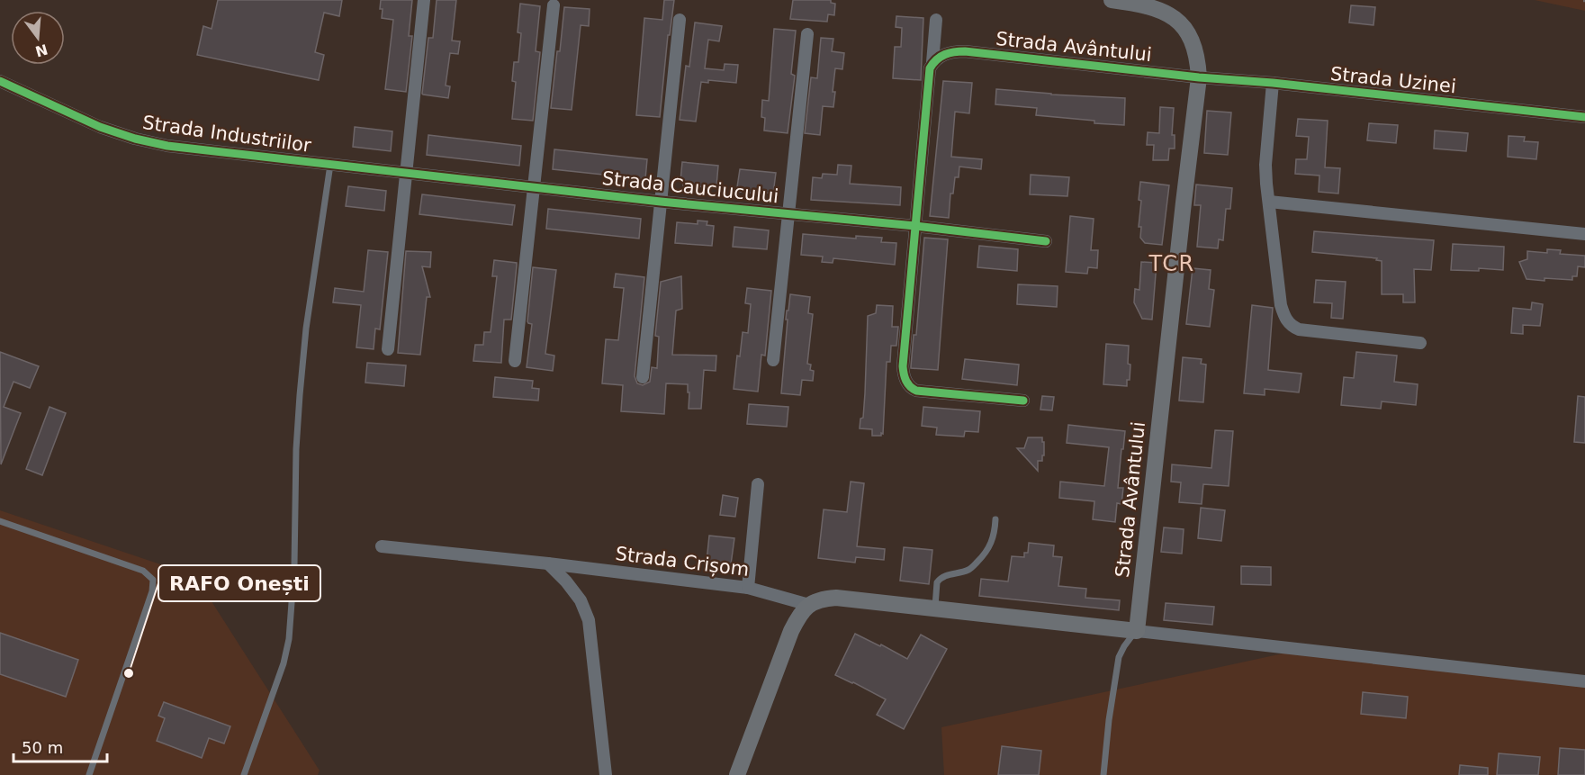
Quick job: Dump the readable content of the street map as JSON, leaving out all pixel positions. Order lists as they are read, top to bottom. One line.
{"streets":{"main road":["Strada Avântului"],"street":["Strada Uzinei","Strada Industriilor","Strada Cauciucului","Strada Crișom"]},"crossings":[["Strada Avântului","Strada Uzinei"],["Strada Industriilor","Strada Cauciucului"]],"districts":["TCR"],"places":["RAFO Onești"],"scale_bar":"50 m","north":"bottom"}
